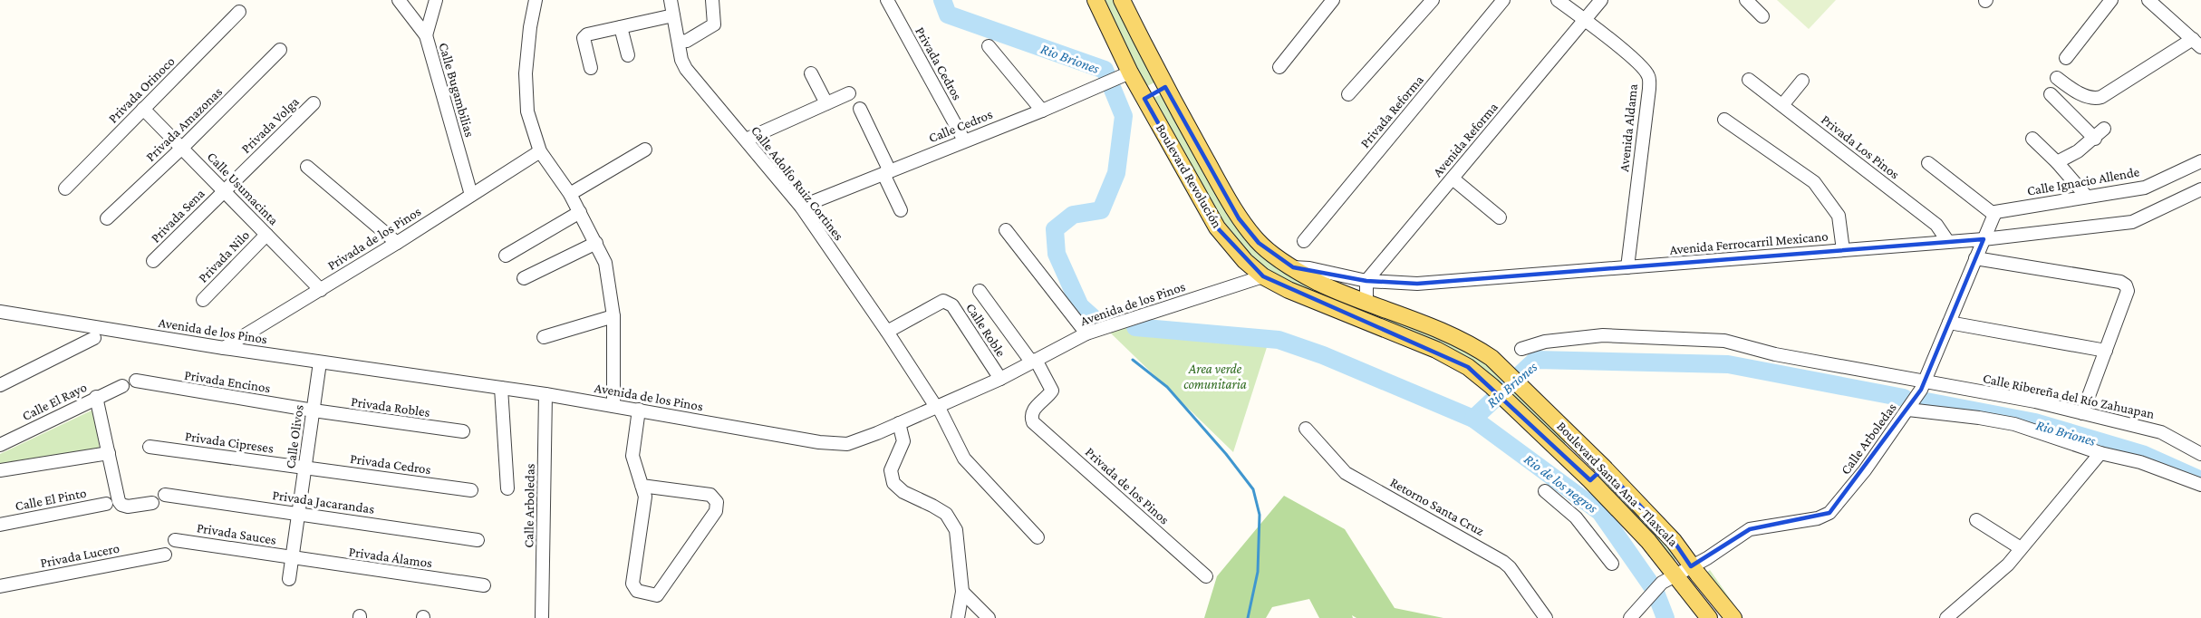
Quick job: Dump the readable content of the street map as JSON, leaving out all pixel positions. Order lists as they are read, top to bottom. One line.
{"streets":{"main road":["Boulevard Revolución","Boulevard Santa Ana - Tlaxcala"],"street":["Privada Cedros","Privada Orinoco","Calle Bugambilias","Privada Reforma","Privada Amazonas","Privada Volga","Calle Cedros","Avenida Aldama","Avenida Reforma","Privada Los Pinos","Calle Ignacio Allende","Calle Adolfo Ruiz Cortines","Calle Usumacinta","Privada Sena","Privada de los Pinos","Avenida Ferrocarril Mexicano","Privada Nilo","Avenida de los Pinos","Calle Roble","Privada Encinos","Calle Ribereña del Río Zahuapan","Calle El Rayo","Privada Robles","Calle Olivos","Calle Arboledas","Privada Cipreses","Calle El Pinto","Privada Jacarandas","Retorno Santa Cruz","Privada Sauces","Privada Lucero","Privada Álamos"]},"crossings":[["Privada Cedros","Calle Cedros"],["Privada Cedros","Calle Olivos"],["Privada Cedros","Privada Cipreses"],["Privada Orinoco","Calle Usumacinta"],["Calle Bugambilias","Privada de los Pinos"],["Privada Amazonas","Calle Usumacinta"],["Privada Volga","Calle Usumacinta"],["Privada Volga","Privada Sena"],["Calle Cedros","Boulevard Revolución"],["Calle Cedros","Calle Adolfo Ruiz Cortines"],["Avenida Aldama","Avenida Reforma"],["Avenida Aldama","Avenida Ferrocarril Mexicano"],["Avenida Reforma","Avenida Ferrocarril Mexicano"],["Privada Los Pinos","Avenida Ferrocarril Mexicano"],["Boulevard Revolución","Avenida Ferrocarril Mexicano"],["Boulevard Revolución","Avenida de los Pinos"],["Boulevard Revolución","Boulevard Santa Ana - Tlaxcala"],["Calle Adolfo Ruiz Cortines","Avenida de los Pinos"],["Calle Adolfo Ruiz Cortines","Calle Roble"],["Calle Usumacinta","Privada Sena"],["Calle Usumacinta","Privada de los Pinos"],["Calle Usumacinta","Privada Nilo"],["Privada de los Pinos","Avenida de los Pinos"],["Avenida Ferrocarril Mexicano","Calle Arboledas"],["Avenida de los Pinos","Calle Roble"],["Avenida de los Pinos","Calle Olivos"],["Avenida de los Pinos","Calle Arboledas"],["Privada Encinos","Privada Robles"],["Privada Encinos","Calle Olivos"],["Calle Ribereña del Río Zahuapan","Calle Arboledas"],["Privada Robles","Calle Olivos"],["Calle Olivos","Privada Cipreses"],["Calle Olivos","Privada Jacarandas"],["Calle Olivos","Privada Sauces"],["Calle Olivos","Privada Álamos"],["Calle Arboledas","Boulevard Santa Ana - Tlaxcala"],["Privada Sauces","Privada Álamos"]],"water":["Rio Briones","Rio de los negros"],"parks":["Area verde comunitaria"]}
